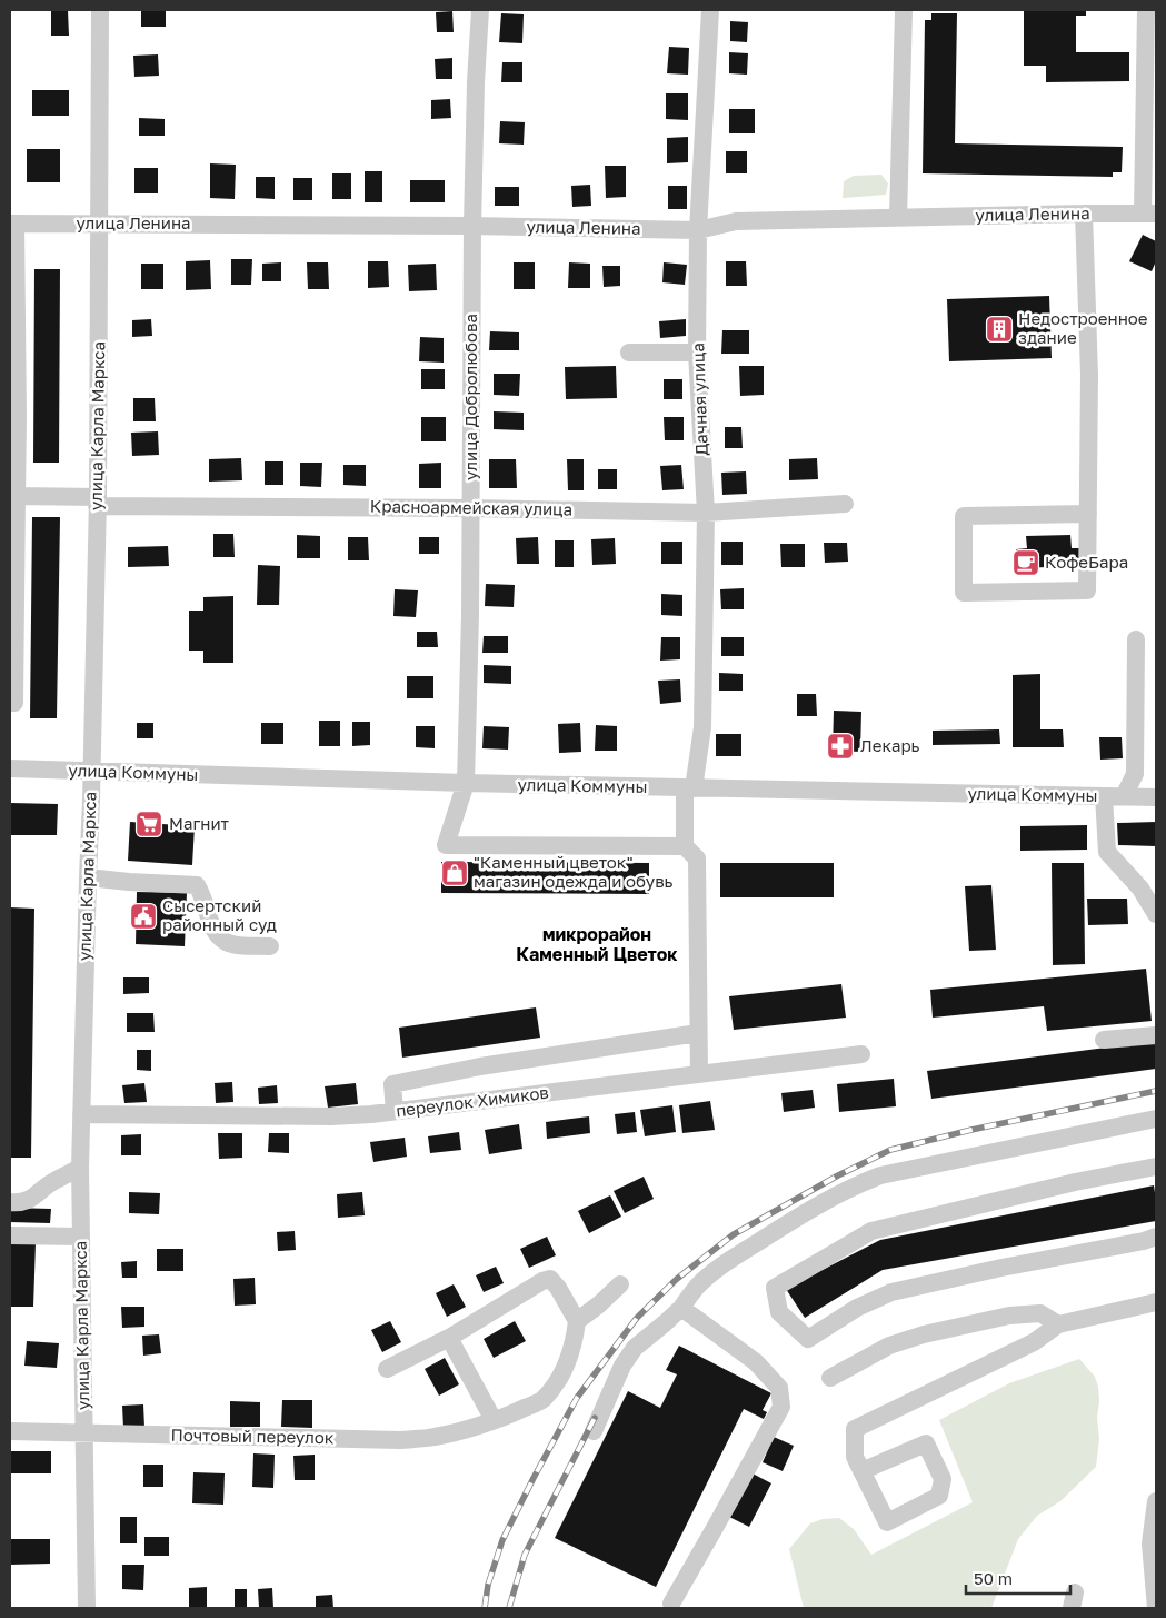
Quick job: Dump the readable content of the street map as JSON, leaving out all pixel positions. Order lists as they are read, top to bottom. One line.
{"streets":{"street":["улица Ленина","улица Добролюбова","Дачная улица","улица Карла Маркса","Красноармейская улица","улица Коммуны","переулок Химиков","Почтовый переулок"]},"crossings":[["улица Ленина","улица Добролюбова"],["улица Ленина","Дачная улица"],["улица Ленина","улица Карла Маркса"],["улица Добролюбова","Дачная улица"],["улица Добролюбова","Красноармейская улица"],["улица Добролюбова","улица Коммуны"],["Дачная улица","Красноармейская улица"],["Дачная улица","улица Коммуны"],["улица Карла Маркса","Красноармейская улица"],["улица Карла Маркса","улица Коммуны"],["улица Карла Маркса","переулок Химиков"],["улица Карла Маркса","Почтовый переулок"]],"districts":["микрорайон Каменный Цветок"],"places":{"building":["Недостроенное здание"],"cafe":["КофеБара"],"pharmacy":["Лекарь"],"supermarket":["Магнит"],"shop":["\"Каменный цветок\" магазин одежда и обувь"],"public building":["Сысертский районный суд"]},"scale_bar":"50 m"}
